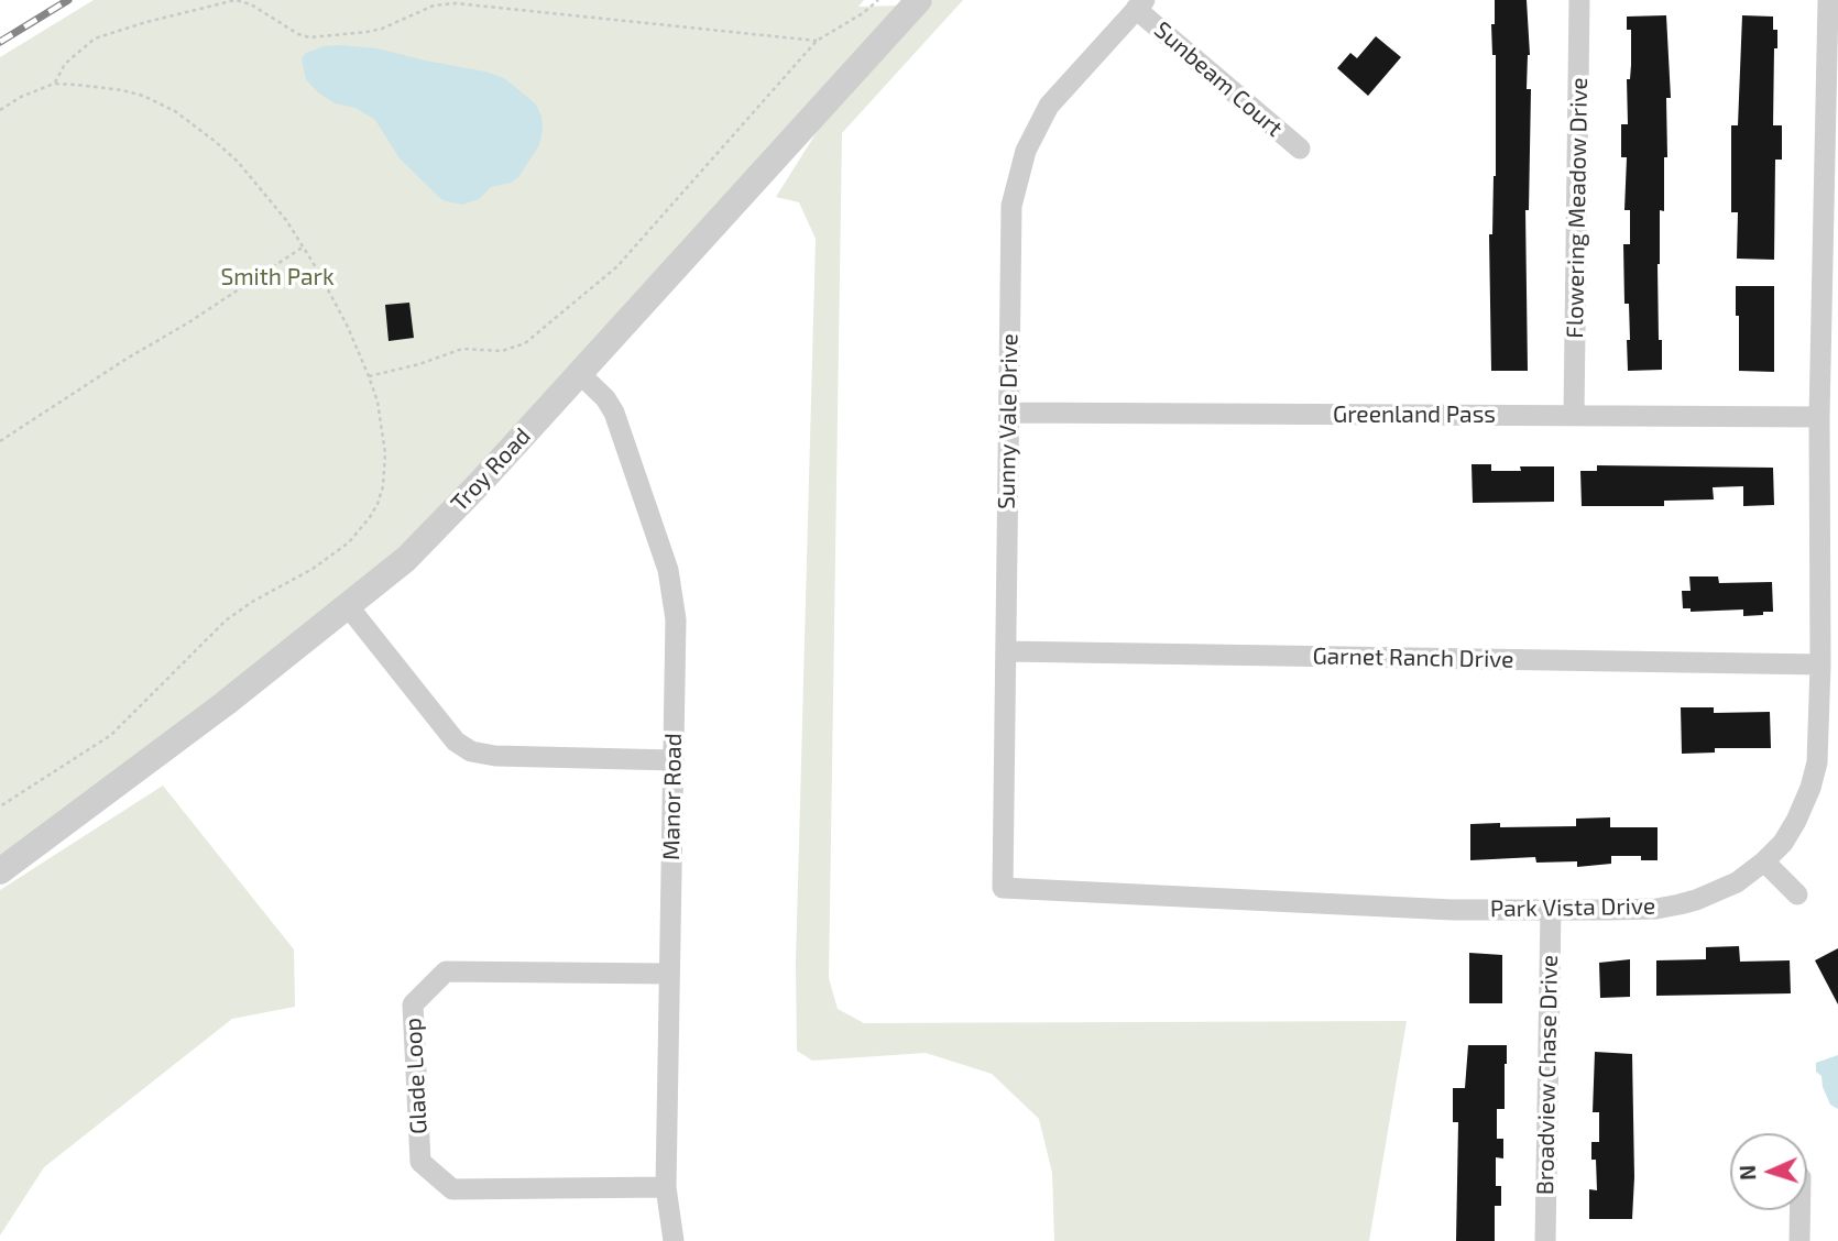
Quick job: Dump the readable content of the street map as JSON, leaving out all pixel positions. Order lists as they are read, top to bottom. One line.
{"streets":{"street":["Sunbeam Court","Flowering Meadow Drive","Greenland Pass","Sunny Vale Drive","Troy Road","Garnet Ranch Drive","Manor Road","Park Vista Drive","Broadview Chase Drive","Glade Loop"]},"crossings":[["Sunbeam Court","Sunny Vale Drive"],["Flowering Meadow Drive","Greenland Pass"],["Greenland Pass","Sunny Vale Drive"],["Greenland Pass","Park Vista Drive"],["Sunny Vale Drive","Garnet Ranch Drive"],["Sunny Vale Drive","Park Vista Drive"],["Troy Road","Manor Road"],["Garnet Ranch Drive","Park Vista Drive"],["Manor Road","Glade Loop"],["Park Vista Drive","Broadview Chase Drive"]],"parks":["Smith Park"],"north":"left"}
